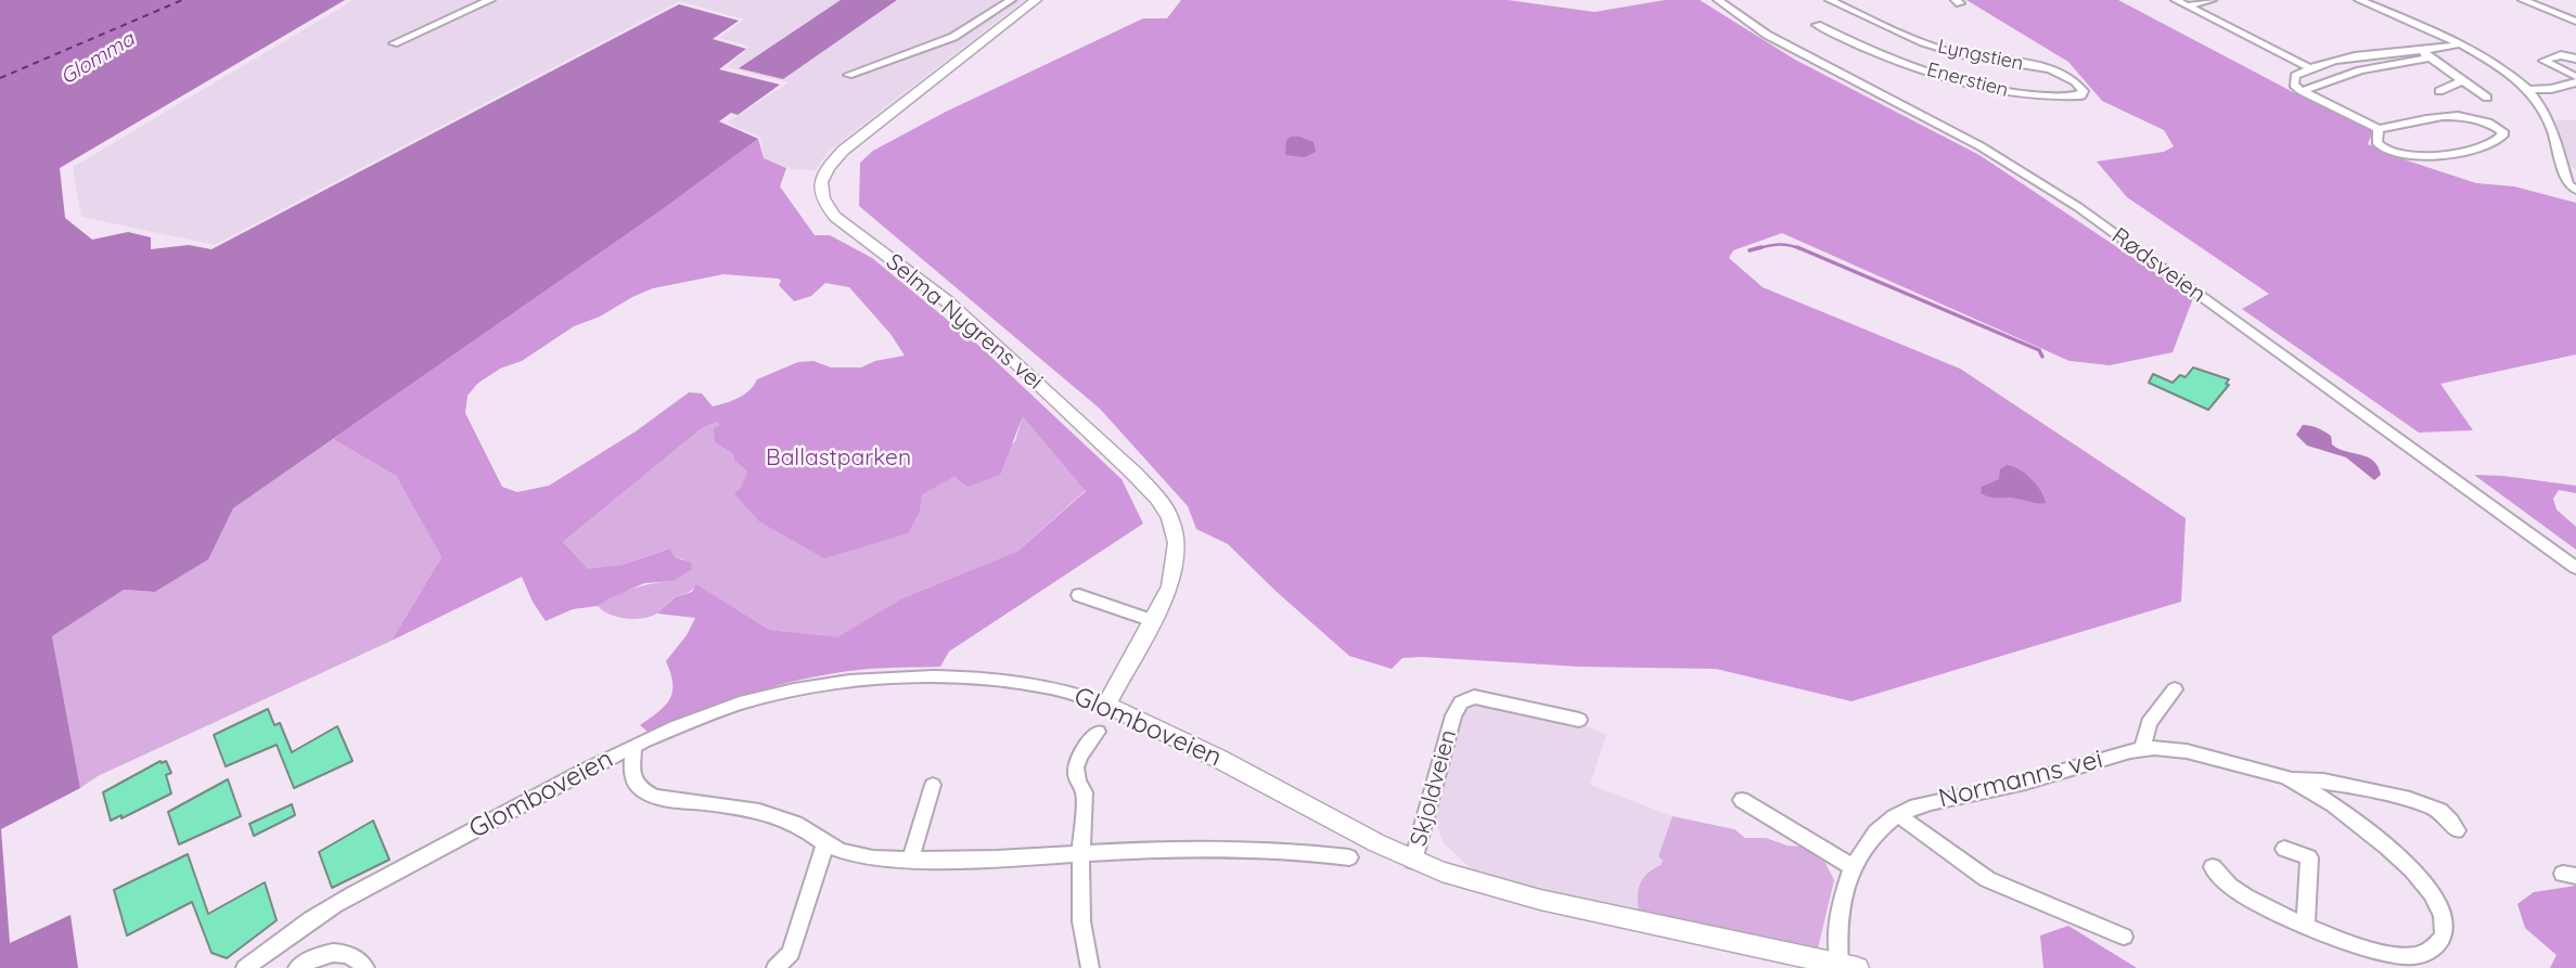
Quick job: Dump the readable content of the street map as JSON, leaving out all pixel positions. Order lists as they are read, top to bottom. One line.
{"streets":{"main road":["Selma Nygrens vei","Glomboveien"],"street":["Lyngstien","Enerstien","Rødsveien","Normanns vei","Skjoldveien"]},"crossings":[["Lyngstien","Enerstien"],["Selma Nygrens vei","Glomboveien"],["Glomboveien","Normanns vei"],["Glomboveien","Skjoldveien"]],"water":["Glomma"],"parks":["Ballastparken"]}
